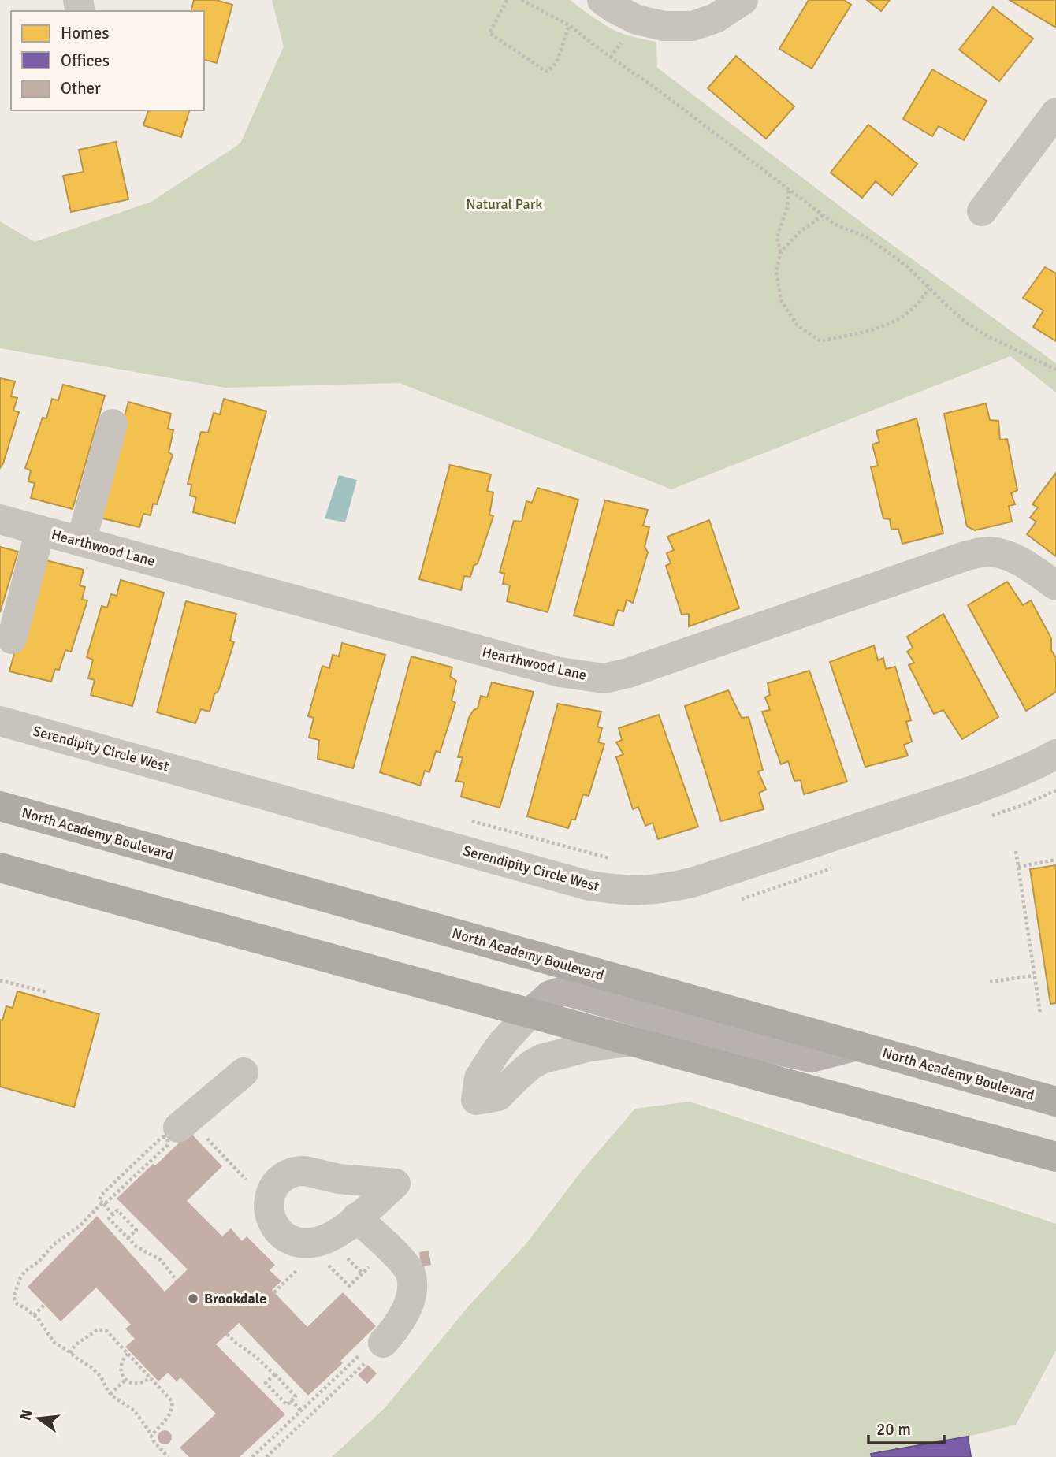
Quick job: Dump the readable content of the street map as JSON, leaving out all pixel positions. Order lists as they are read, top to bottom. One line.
{"streets":{"highway":["North Academy Boulevard"],"street":["Hearthwood Lane","Serendipity Circle West"]},"parks":["Natural Park"],"places":["Brookdale"],"legend":["Homes","Offices","Other"],"scale_bar":"20 m","north":"left"}
